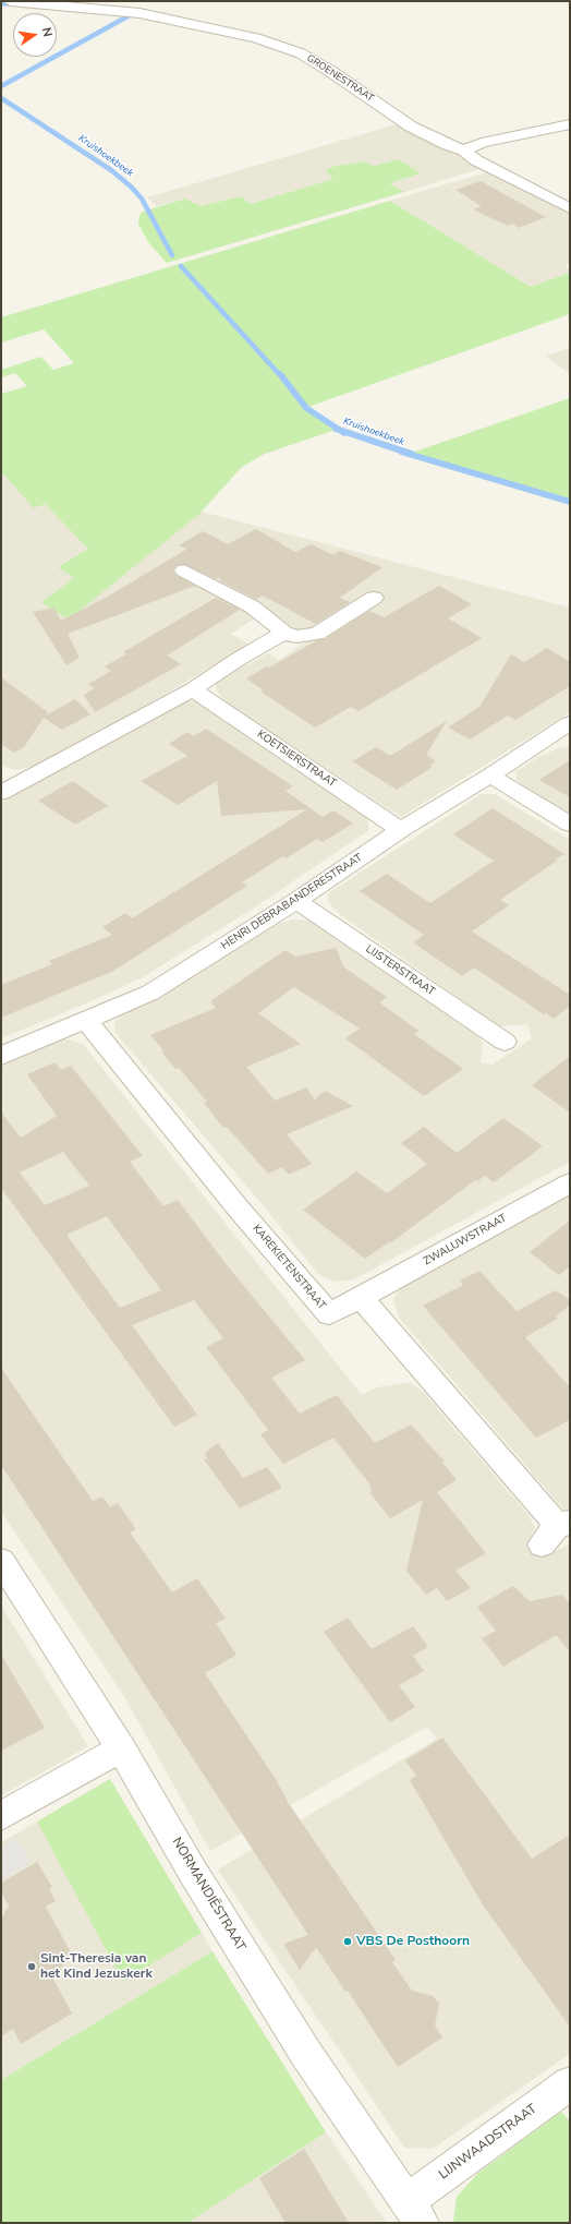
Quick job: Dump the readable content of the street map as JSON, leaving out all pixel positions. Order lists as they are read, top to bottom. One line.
{"streets":{"street":["GROENESTRAAT","KOETSIERSTRAAT","HENRI DEBRABANDERESTRAAT","LIJSTERSTRAAT","ZWALUWSTRAAT","KAREKIETENSTRAAT","NORMANDIËSTRAAT","LIJNWAADSTRAAT"]},"crossings":[["KOETSIERSTRAAT","HENRI DEBRABANDERESTRAAT"],["HENRI DEBRABANDERESTRAAT","LIJSTERSTRAAT"],["HENRI DEBRABANDERESTRAAT","KAREKIETENSTRAAT"],["ZWALUWSTRAAT","KAREKIETENSTRAAT"],["NORMANDIËSTRAAT","LIJNWAADSTRAAT"]],"water":["Kruishoekbeek"],"places":["VBS De Posthoorn","Sint-Theresia van het Kind Jezuskerk"],"north":"right"}
